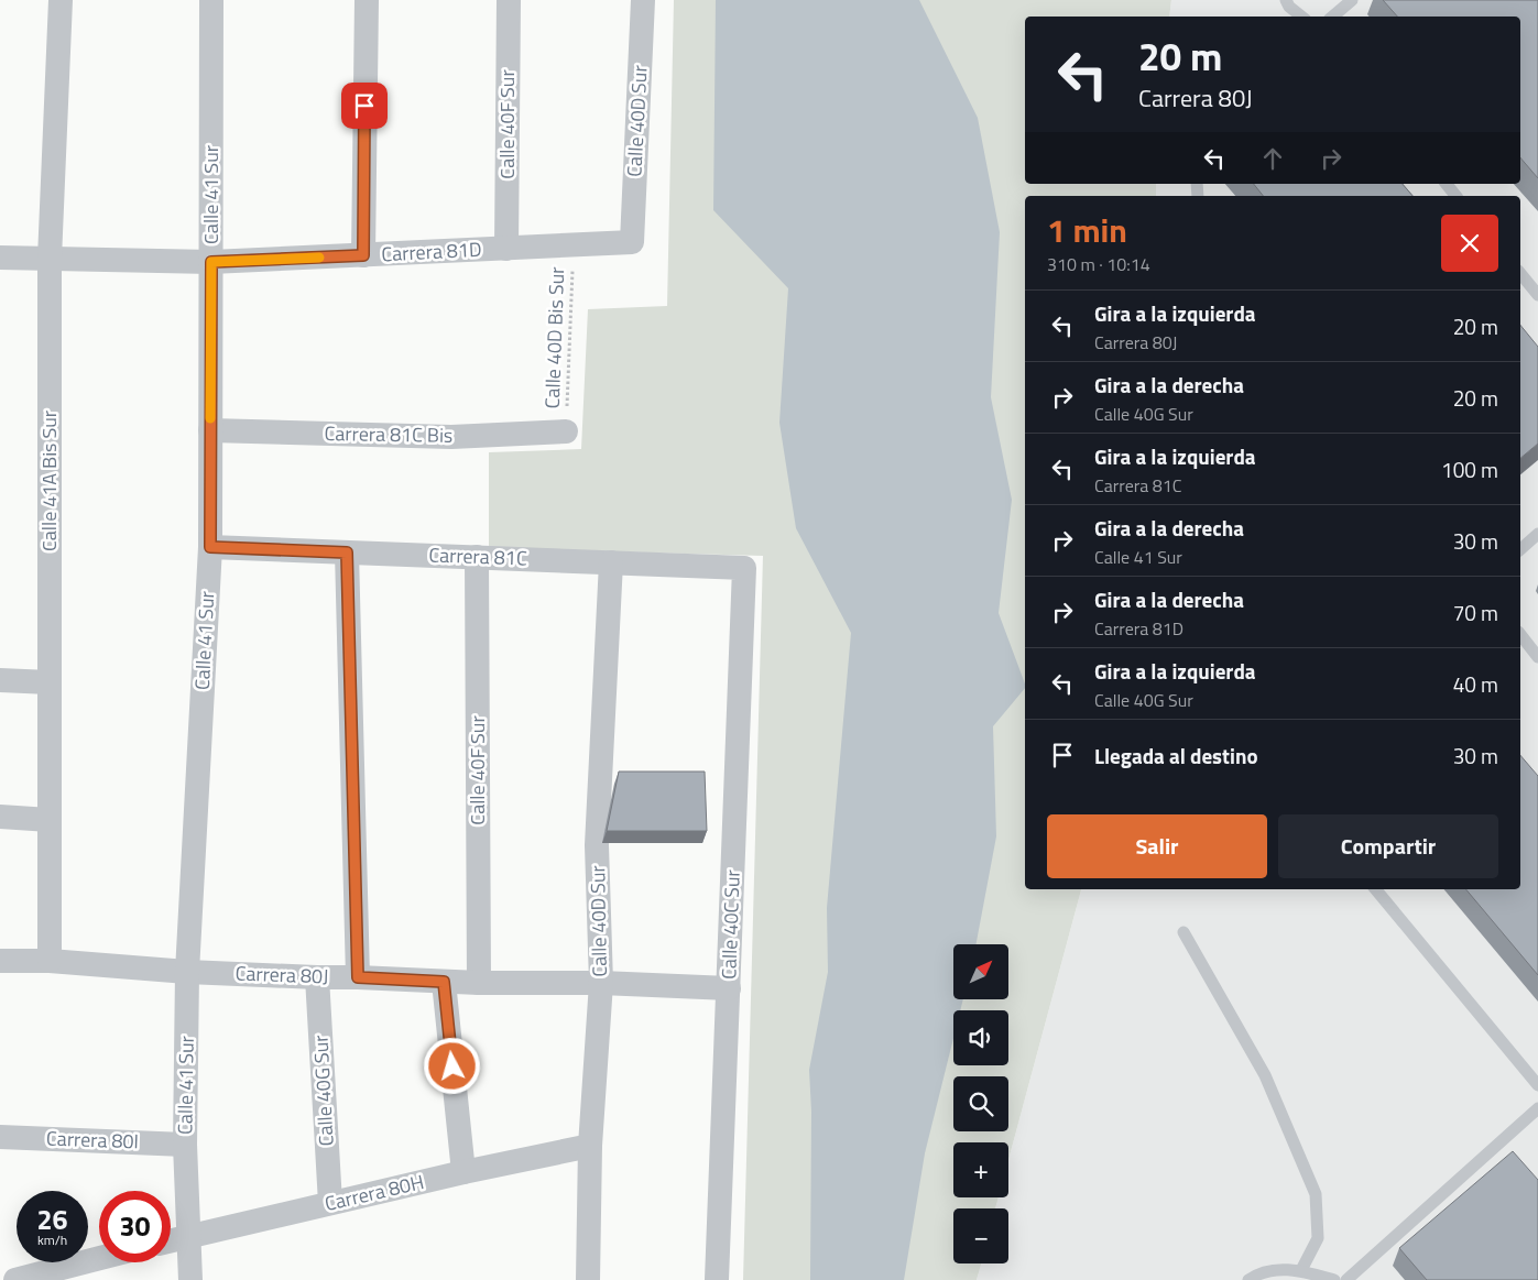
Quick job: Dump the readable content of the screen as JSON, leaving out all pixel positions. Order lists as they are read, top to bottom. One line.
{"streets":{"street":["Calle 40D Sur","Calle 40F Sur","Calle 41 Sur","Carrera 81D","Carrera 81C Bis","Calle 41A Bis Sur","Carrera 81C","Calle 40C Sur","Carrera 80J","Calle 40G Sur","Carrera 80I","Carrera 80H"],"path":["Calle 40D Bis Sur"]},"crossings":[["Calle 40D Sur","Carrera 81D"],["Calle 40D Sur","Carrera 81C"],["Calle 40D Sur","Carrera 80J"],["Calle 40D Sur","Carrera 80H"],["Calle 40F Sur","Carrera 81D"],["Calle 40F Sur","Carrera 81C"],["Calle 40F Sur","Carrera 80J"],["Calle 41 Sur","Carrera 81D"],["Calle 41 Sur","Carrera 81C Bis"],["Calle 41 Sur","Carrera 81C"],["Calle 41 Sur","Carrera 80J"],["Calle 41 Sur","Carrera 80I"],["Calle 41 Sur","Carrera 80H"],["Carrera 81D","Calle 40D Bis Sur"],["Carrera 81D","Calle 41A Bis Sur"],["Calle 40D Bis Sur","Carrera 81C Bis"],["Calle 41A Bis Sur","Carrera 80J"],["Carrera 81C","Calle 40C Sur"],["Calle 40C Sur","Carrera 80J"],["Carrera 80J","Calle 40G Sur"],["Calle 40G Sur","Carrera 80H"]],"north":"top right","page":{"turn":["20 m","Carrera 80J"],"heading":["1 min","310 m · 10:14"],"list":[{"name":"Gira a la izquierda","note":"Carrera 80J","value":"20 m"},{"name":"Gira a la derecha","note":"Calle 40G Sur","value":"20 m"},{"name":"Gira a la izquierda","note":"Carrera 81C","value":"100 m"},{"name":"Gira a la derecha","note":"Calle 41 Sur","value":"30 m"},{"name":"Gira a la derecha","note":"Carrera 81D","value":"70 m"},{"name":"Gira a la izquierda","note":"Calle 40G Sur","value":"40 m"},{"name":"Llegada al destino","value":"30 m"}],"buttons":["Salir","Compartir"],"map_buttons":["+","−"],"speed":"26 km/h","limit":"30"}}
